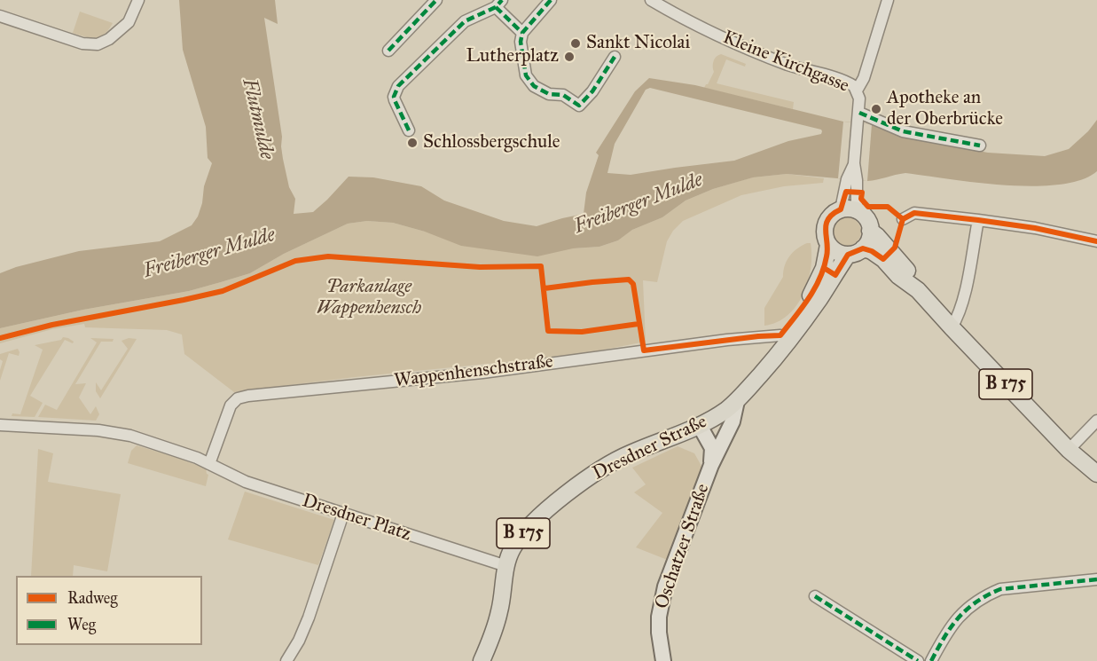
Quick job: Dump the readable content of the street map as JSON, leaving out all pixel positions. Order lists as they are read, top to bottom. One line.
{"streets":{"main road":["B 175","Dresdner Straße","Oschatzer Straße"],"street":["Kleine Kirchgasse","Wappenhenschstraße","Dresdner Platz"]},"crossings":[["Kleine Kirchgasse","B 175"],["Wappenhenschstraße","B 175"],["Wappenhenschstraße","Dresdner Platz"],["B 175","Dresdner Straße"],["B 175","Oschatzer Straße"],["Dresdner Straße","Dresdner Platz"],["Dresdner Straße","Oschatzer Straße"]],"water":["Flutmulde","Freiberger Mulde"],"parks":["Parkanlage Wappenhensch"],"places":["Sankt Nicolai","Lutherplatz","Apotheke an der Oberbrücke","Schlossbergschule"],"legend":["Radweg","Weg"]}
